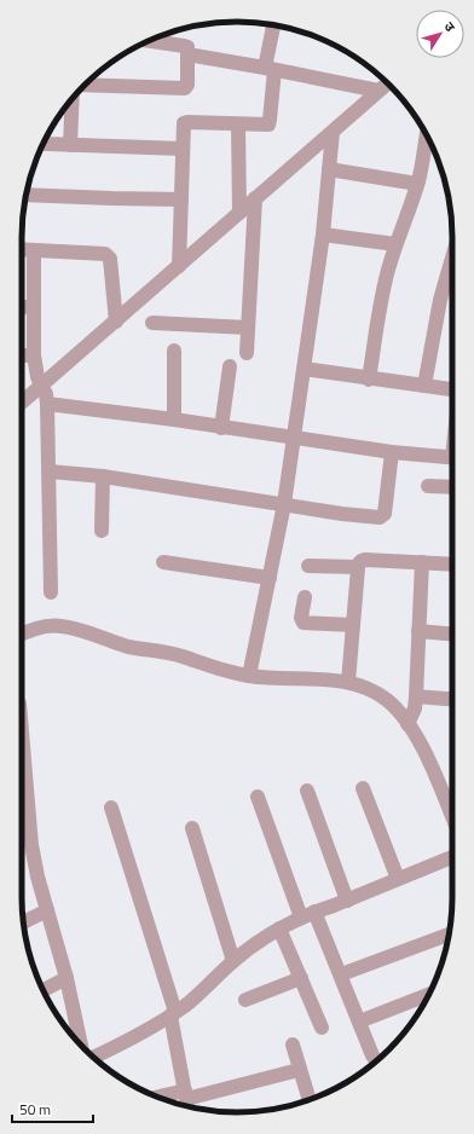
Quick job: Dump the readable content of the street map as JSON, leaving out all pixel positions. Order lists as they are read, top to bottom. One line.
{"scale_bar":"50 m","north":"top right"}
